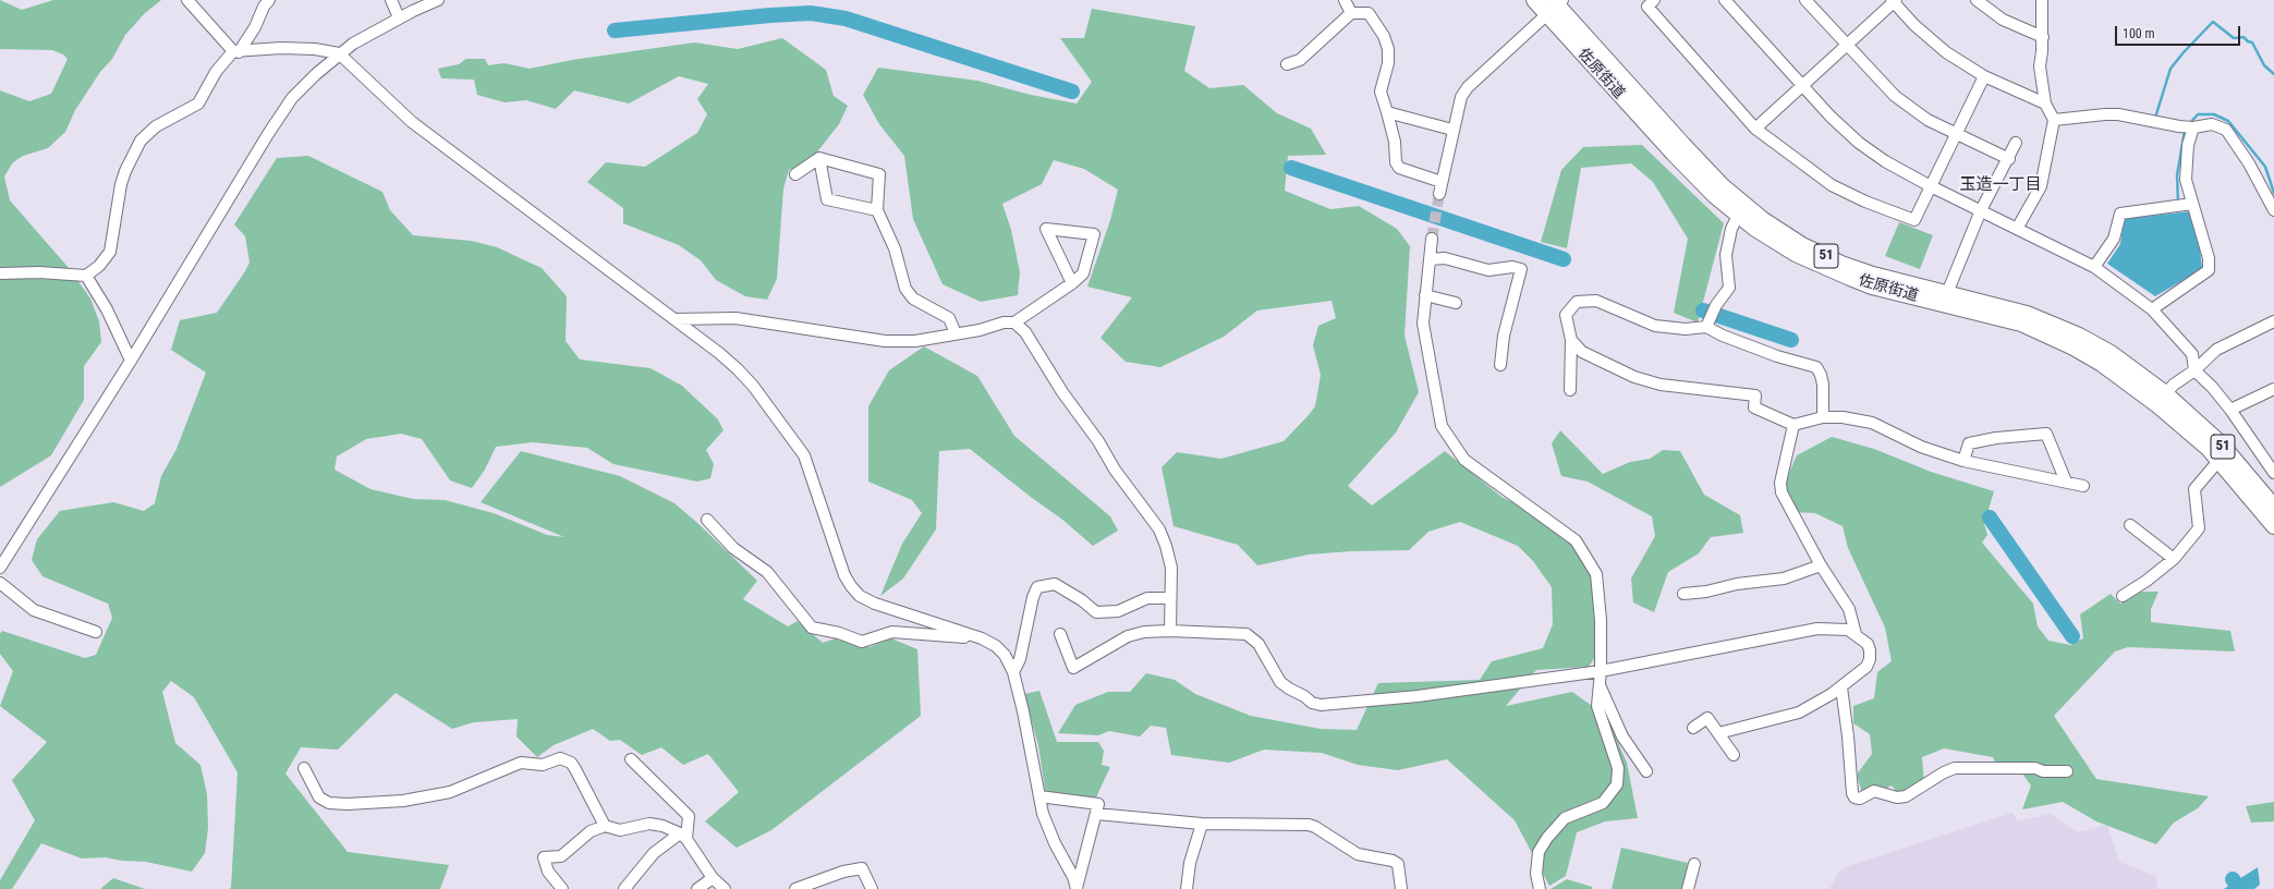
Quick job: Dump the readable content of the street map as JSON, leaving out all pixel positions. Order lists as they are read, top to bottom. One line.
{"streets":{"highway":["佐原街道","51"]},"districts":["玉造一丁目"],"scale_bar":"100 m"}
